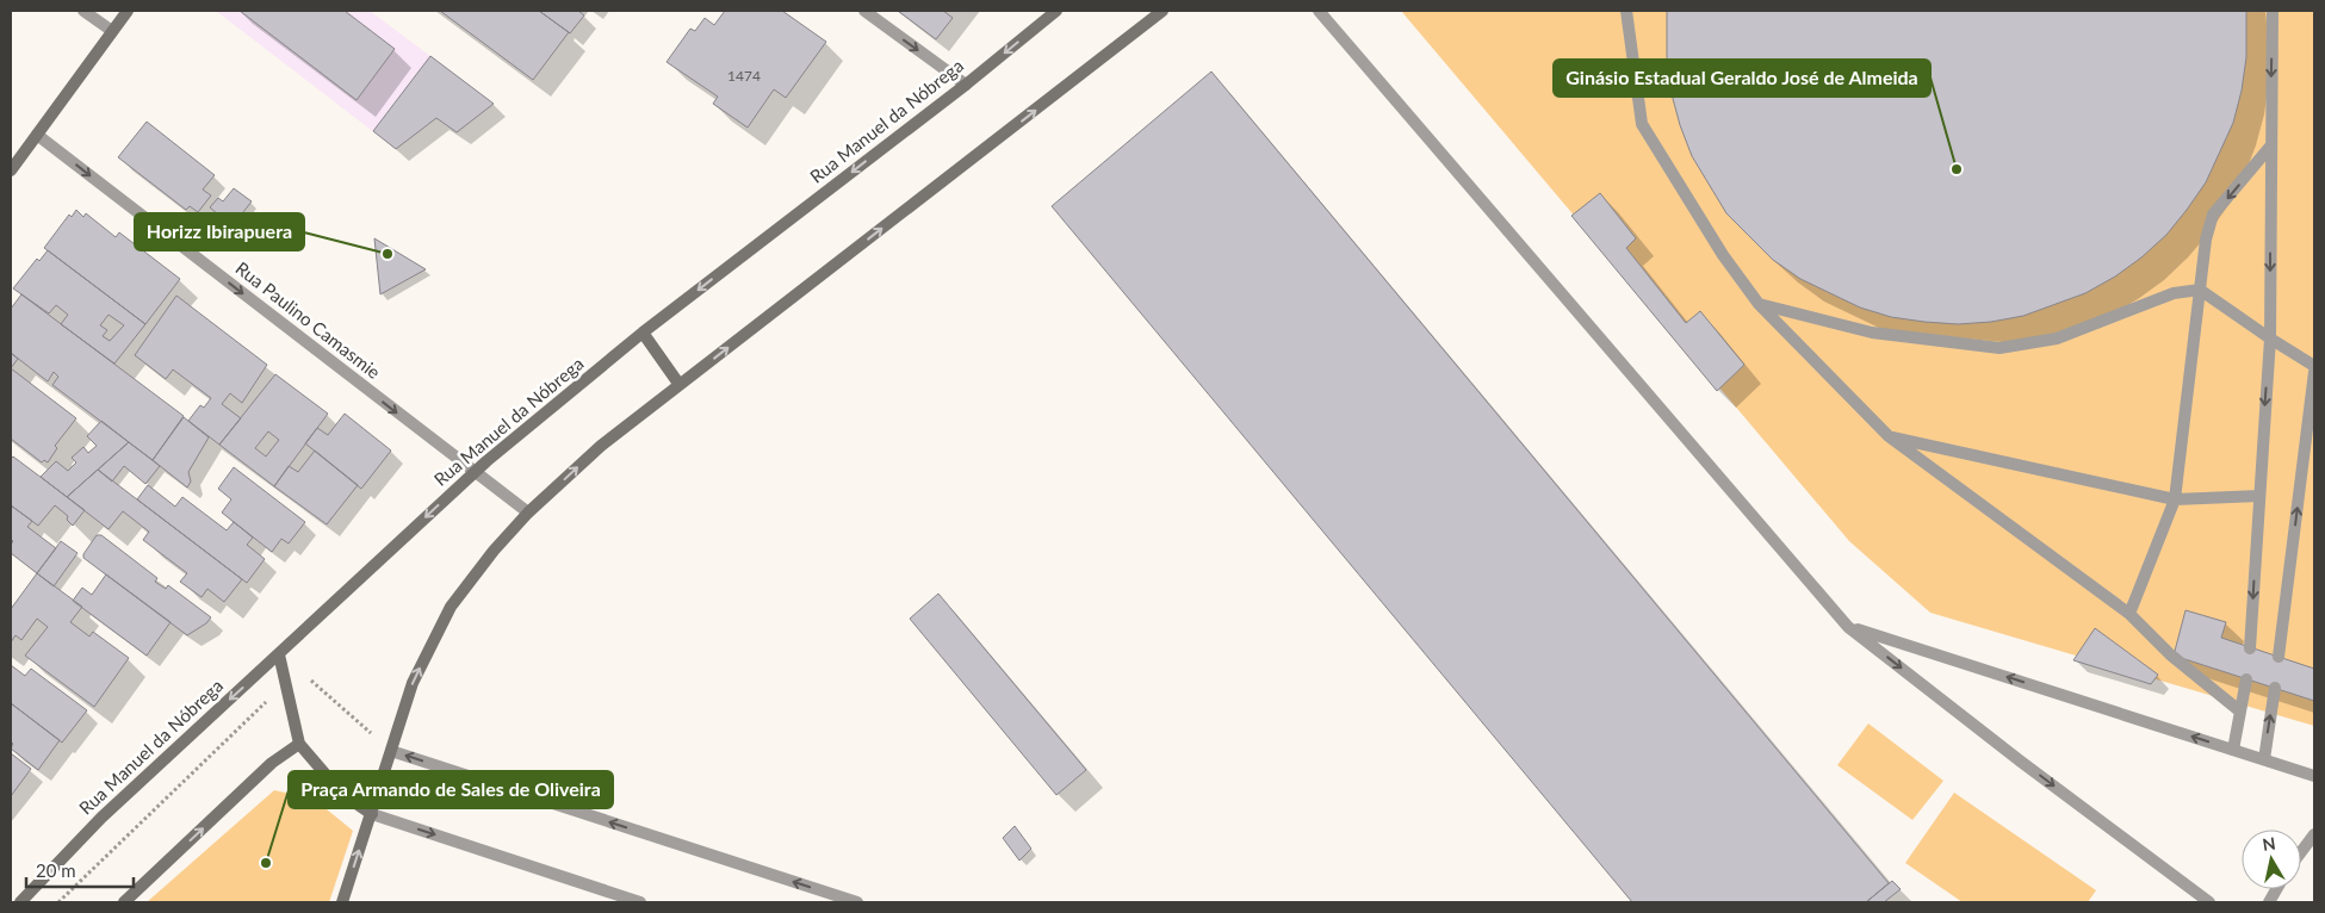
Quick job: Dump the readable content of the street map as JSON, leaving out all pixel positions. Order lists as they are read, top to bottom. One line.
{"streets":{"street":["Rua Manuel da Nóbrega","Rua Paulino Camasmie"]},"crossings":[["Rua Manuel da Nóbrega","Rua Paulino Camasmie"]],"one_way":["Rua Paulino Camasmie"],"places":["Ginásio Estadual Geraldo José de Almeida","Horizz Ibirapuera","Praça Armando de Sales de Oliveira"],"house_numbers":["1474"],"scale_bar":"20 m","north":"top"}
